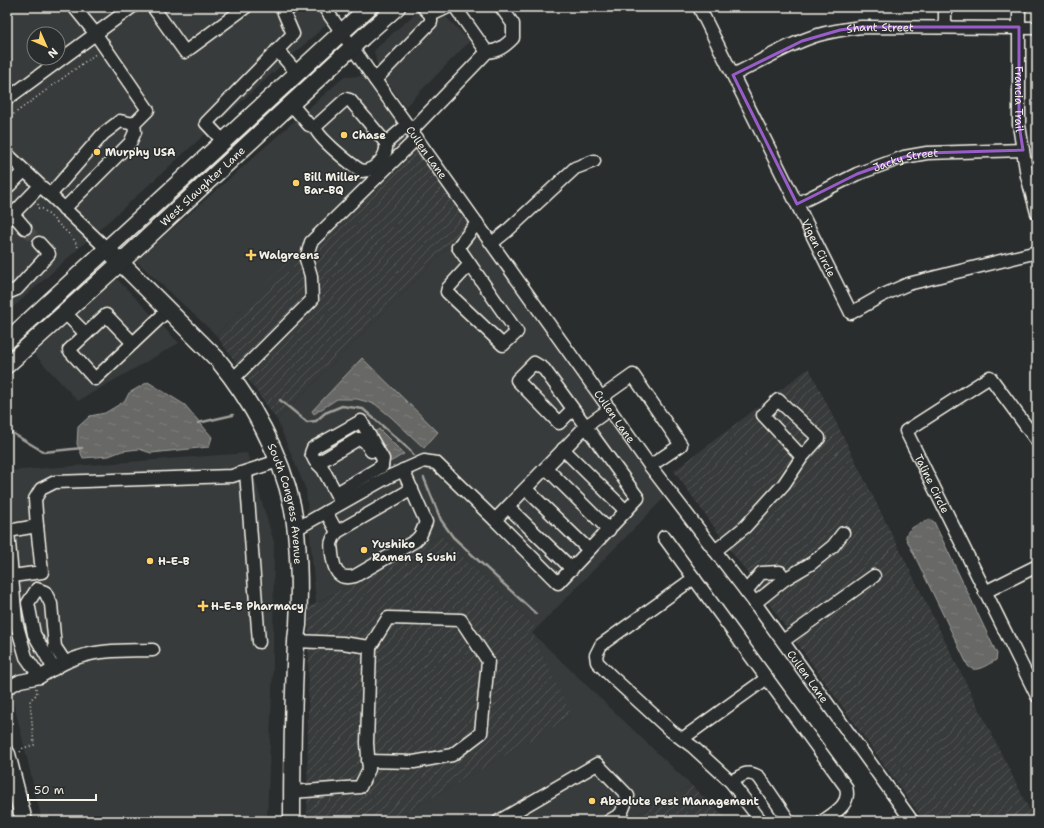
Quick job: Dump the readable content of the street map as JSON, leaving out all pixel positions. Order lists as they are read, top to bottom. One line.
{"streets":{"main road":["West Slaughter Lane","South Congress Avenue"],"street":["Shant Street","Francia Trail","Cullen Lane","Jacky Street","Vigen Circle","Taline Circle"]},"crossings":[["Shant Street","Francia Trail"],["Shant Street","Vigen Circle"],["Francia Trail","Jacky Street"],["Cullen Lane","West Slaughter Lane"],["Jacky Street","Vigen Circle"],["West Slaughter Lane","South Congress Avenue"]],"places":{"other":["Chase","Murphy USA","Bill Miller Bar-BQ","Yushiko Ramen & Sushi","H-E-B","Absolute Pest Management"],"health":["Walgreens","H-E-B Pharmacy"]},"scale_bar":"50 m","north":"bottom right"}
